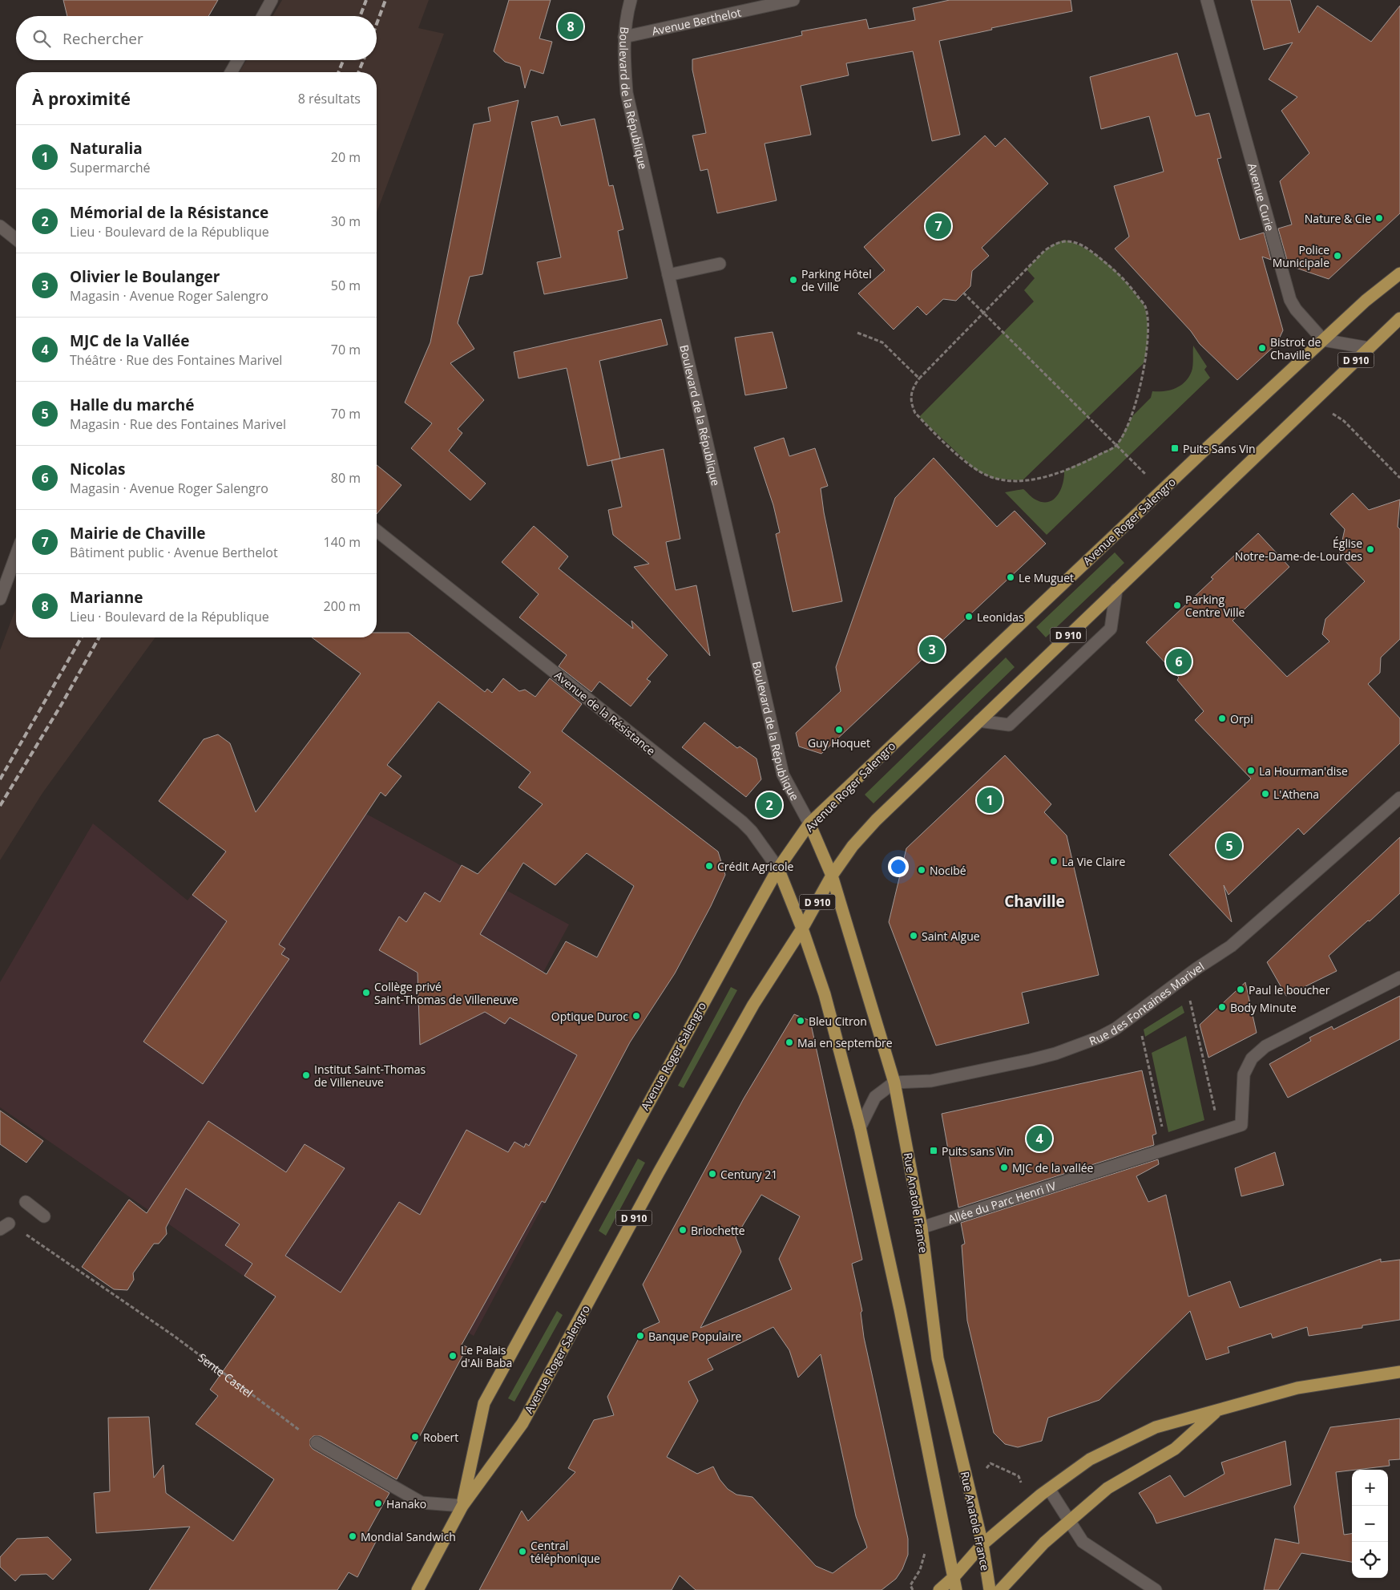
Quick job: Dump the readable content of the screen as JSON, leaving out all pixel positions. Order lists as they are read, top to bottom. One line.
{"streets":{"main road":["D 910","Avenue Roger Salengro","Avenue de la Résistance","Rue Anatole France"],"street":["Avenue Berthelot","Boulevard de la République","Avenue Curie","Rue des Fontaines Marivel","Allée du Parc Henri IV"],"path":["Sente Castel"]},"crossings":[["Avenue Berthelot","Boulevard de la République"],["Boulevard de la République","Avenue Roger Salengro"],["Boulevard de la République","Rue Anatole France"],["Avenue Curie","Avenue Roger Salengro"],["Avenue Roger Salengro","Avenue de la Résistance"],["Avenue Roger Salengro","Rue Anatole France"],["Rue des Fontaines Marivel","Rue Anatole France"],["Allée du Parc Henri IV","Rue Anatole France"]],"districts":["Chaville"],"places":{"other":["Nature & Cie","Police Municipale","Parking Hôtel de Ville","Bistrot de Chaville","Église Notre-Dame-de-Lourdes","Le Muguet","Parking Centre Ville","Leonidas","Orpi","Guy Hoquet","La Hourman'dise","L'Athena","La Vie Claire","Crédit Agricole","Nocibé","Saint Algue","Paul le boucher","Collège privé Saint-Thomas de Villeneuve","Body Minute","Optique Duroc","Bleu Citron","Mai en septembre","Institut Saint-Thomas de Villeneuve","MJC de la vallée","Century 21","Briochette","Banque Populaire","Le Palais d'Ali Baba","Robert","Hanako","Mondial Sandwich","Central téléphonique"],"transit":["Puits Sans Vin","Puits sans Vin"]},"page":{"pins":["8","7","3","6","1","2","5","4"],"search":"Rechercher","heading":["À proximité","8 résultats"],"list":[{"mark":"1","name":"Naturalia","note":"Supermarché","value":"20 m"},{"mark":"2","name":"Mémorial de la Résistance","note":"Lieu · Boulevard de la République","value":"30 m"},{"mark":"3","name":"Olivier le Boulanger","note":"Magasin · Avenue Roger Salengro","value":"50 m"},{"mark":"4","name":"MJC de la Vallée","note":"Théâtre · Rue des Fontaines Marivel","value":"70 m"},{"mark":"5","name":"Halle du marché","note":"Magasin · Rue des Fontaines Marivel","value":"70 m"},{"mark":"6","name":"Nicolas","note":"Magasin · Avenue Roger Salengro","value":"80 m"},{"mark":"7","name":"Mairie de Chaville","note":"Bâtiment public · Avenue Berthelot","value":"140 m"},{"mark":"8","name":"Marianne","note":"Lieu · Boulevard de la République","value":"200 m"}],"map_buttons":["+","−"]}}
